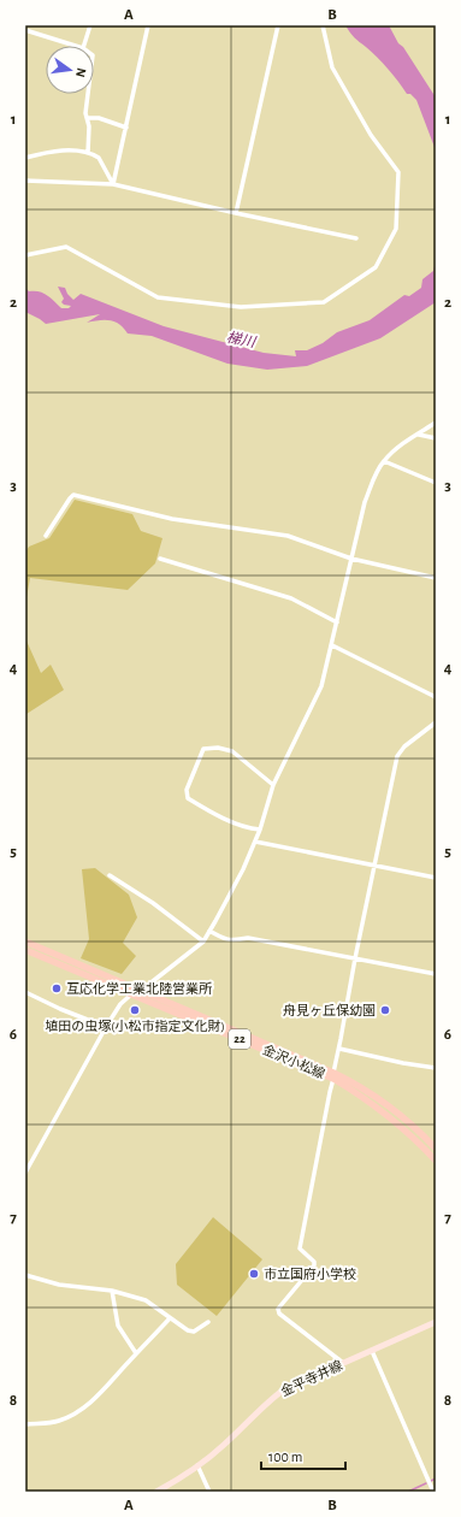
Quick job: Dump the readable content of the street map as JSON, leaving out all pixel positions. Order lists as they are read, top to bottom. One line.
{"streets":{"main road":["22","金沢小松線","金平寺井線"]},"water":["梯川"],"places":["互応化学工業北陸営業所","埴田の虫塚(小松市指定文化財)","舟見ヶ丘保幼園","市立国府小学校"],"scale_bar":"100 m","north":"right","grid":{"columns":["A","B"],"rows":["1","2","3","4","5","6","7","8"]}}
